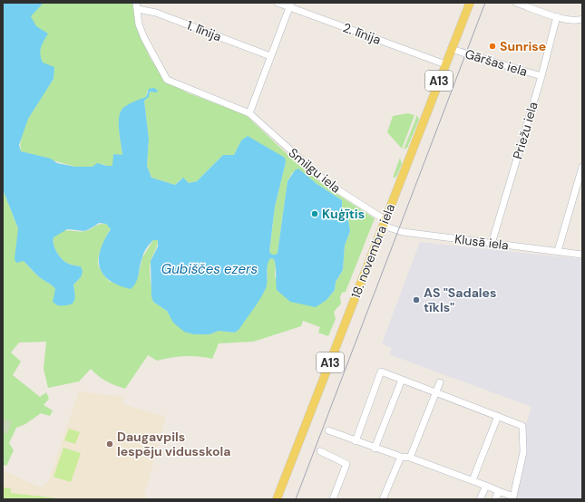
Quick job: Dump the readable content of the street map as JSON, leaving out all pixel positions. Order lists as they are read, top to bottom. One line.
{"streets":{"main road":["A13","18. novembra iela"],"street":["1. līnija","2. līnija","Gāršas iela","Priežu iela","Smilgu iela","Klusā iela"]},"crossings":[["1. līnija","Smilgu iela"],["2. līnija","18. novembra iela"],["Gāršas iela","Priežu iela"],["Gāršas iela","18. novembra iela"],["Priežu iela","Klusā iela"],["Smilgu iela","Klusā iela"],["Smilgu iela","18. novembra iela"],["Klusā iela","18. novembra iela"]],"water":["Gubiščes ezers"],"places":["Sunrise","Kuģītis","AS \"Sadales tīkls\"","Daugavpils Iespēju vidusskola"]}
